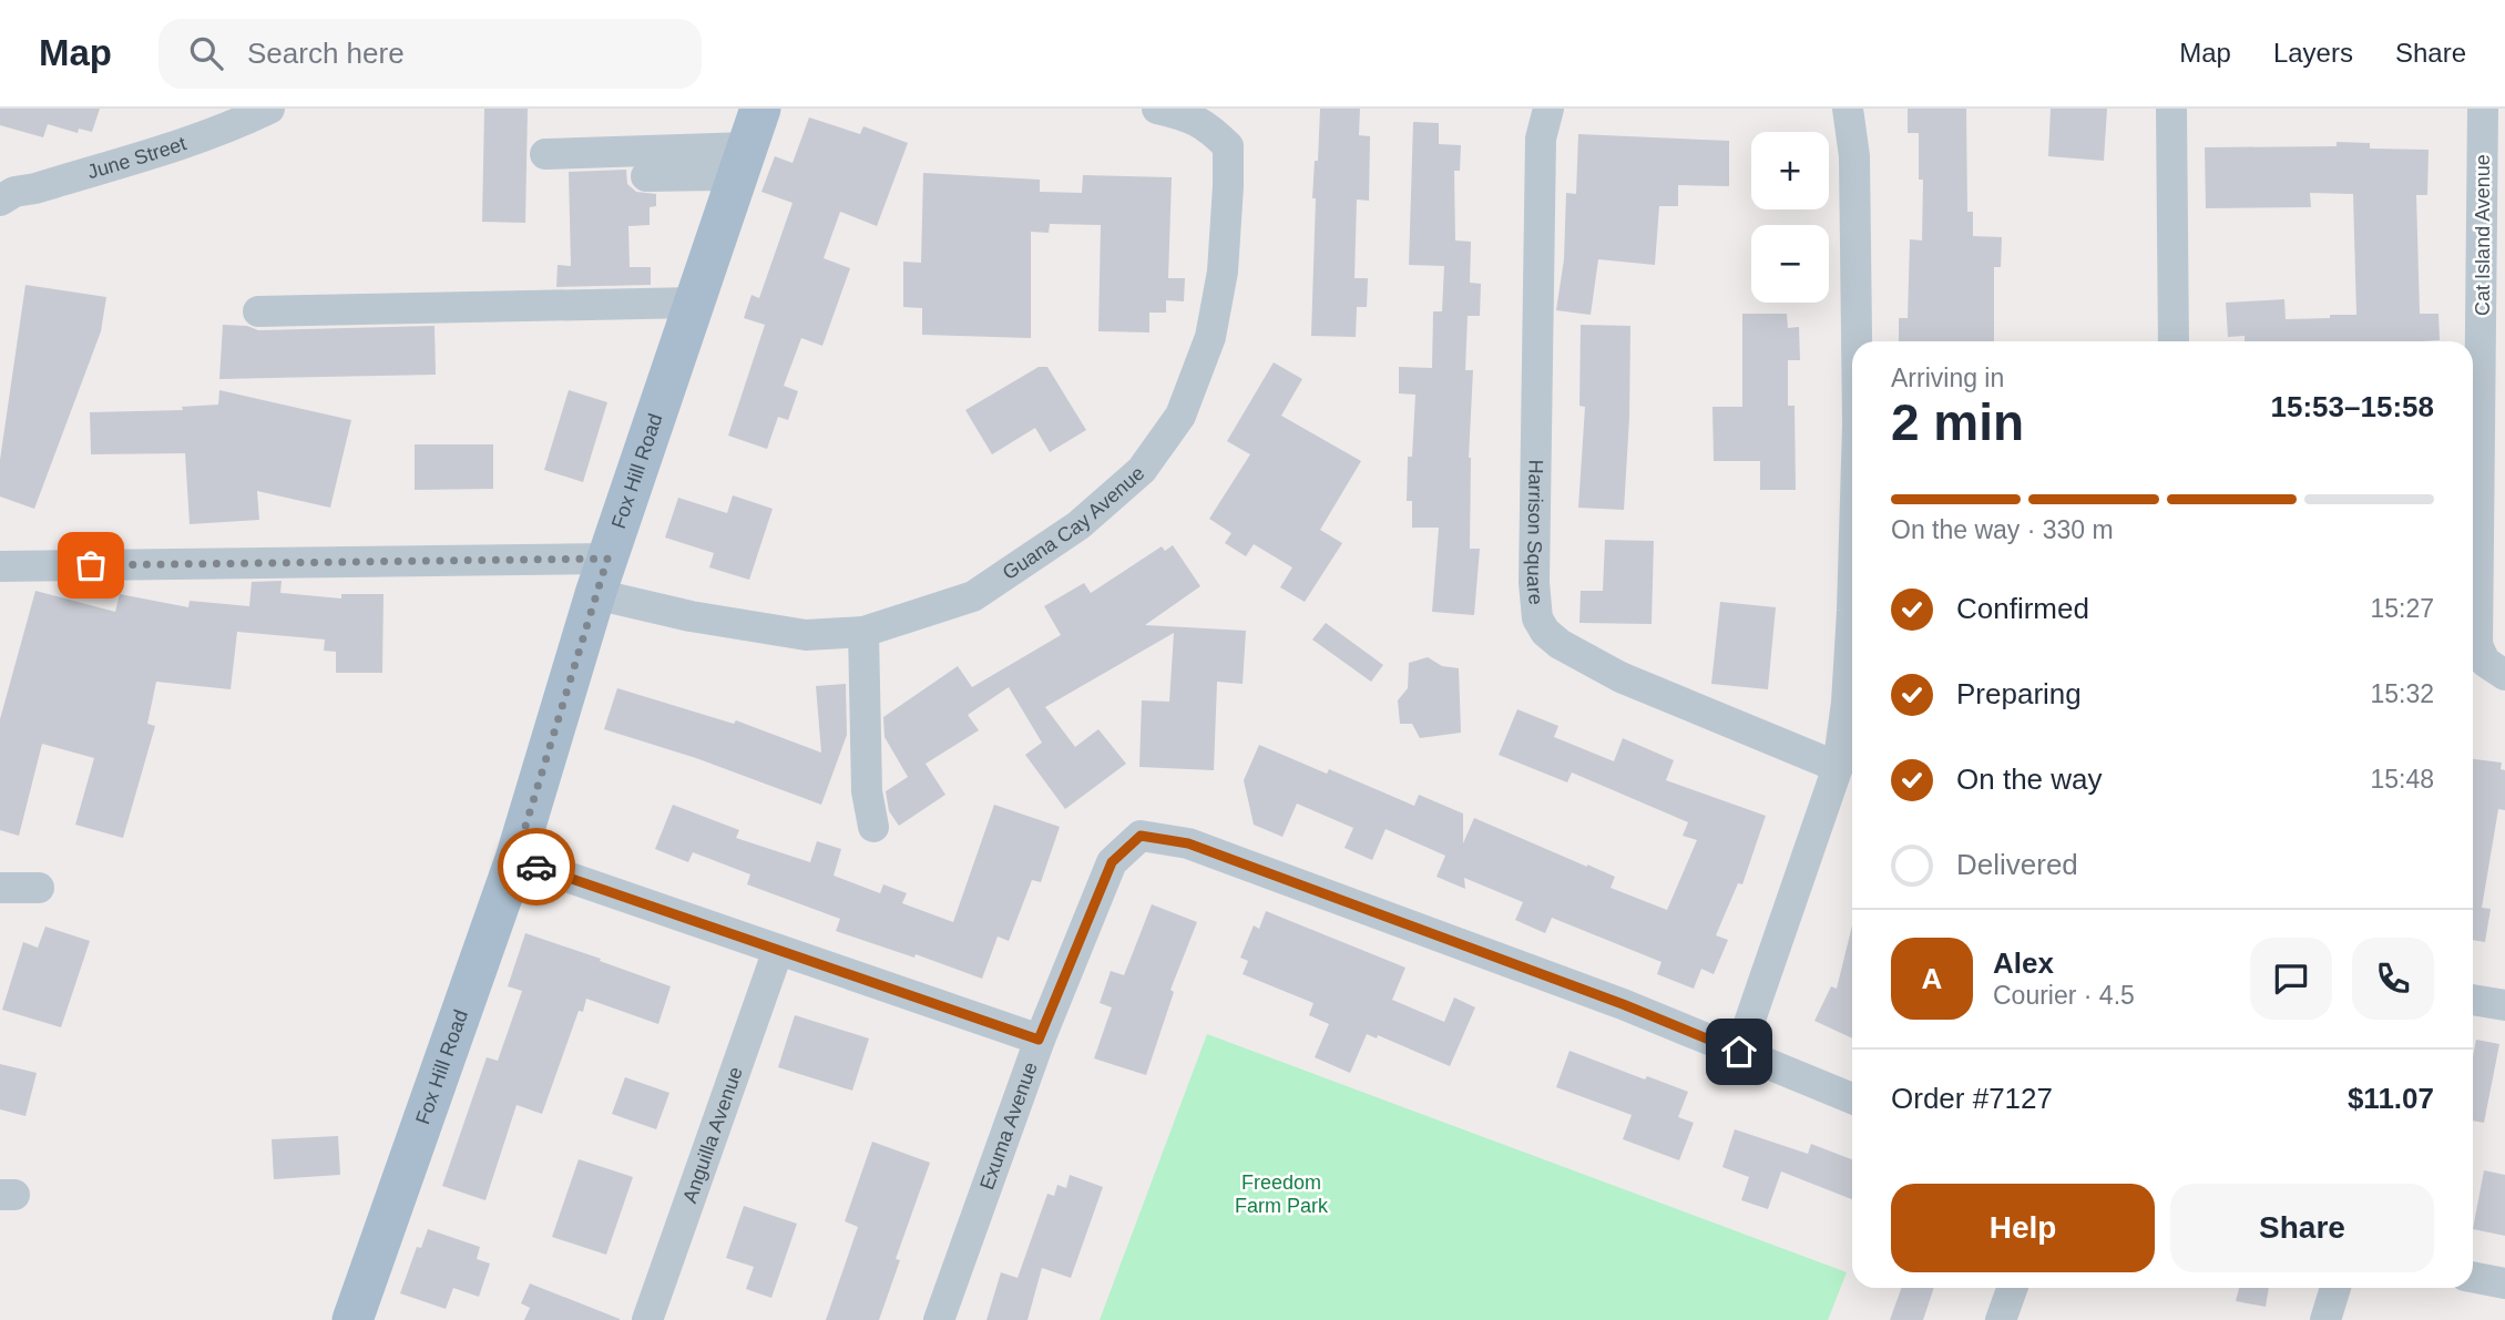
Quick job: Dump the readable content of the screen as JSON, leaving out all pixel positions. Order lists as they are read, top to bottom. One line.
{"streets":{"main road":["Fox Hill Road"],"street":["June Street","Cat Island Avenue","Guana Cay Avenue","Harrison Square","Exuma Avenue","Anguilla Avenue"]},"crossings":[["Fox Hill Road","Guana Cay Avenue"]],"parks":["Freedom Farm Park"],"page":{"header":"Map","search":"Search here","nav":["Map","Layers","Share"],"map_buttons":["+","−"],"heading":["2 min","Arriving in","15:53–15:58"],"panel":["Alex","Courier · 4.5","Order #7127","$11.07"],"bar":"On the way · 330 m","list":[["Confirmed","15:27"],["Preparing","15:32"],["On the way","15:48"],"Delivered"],"round":"A","buttons":["Help","Share"]}}
